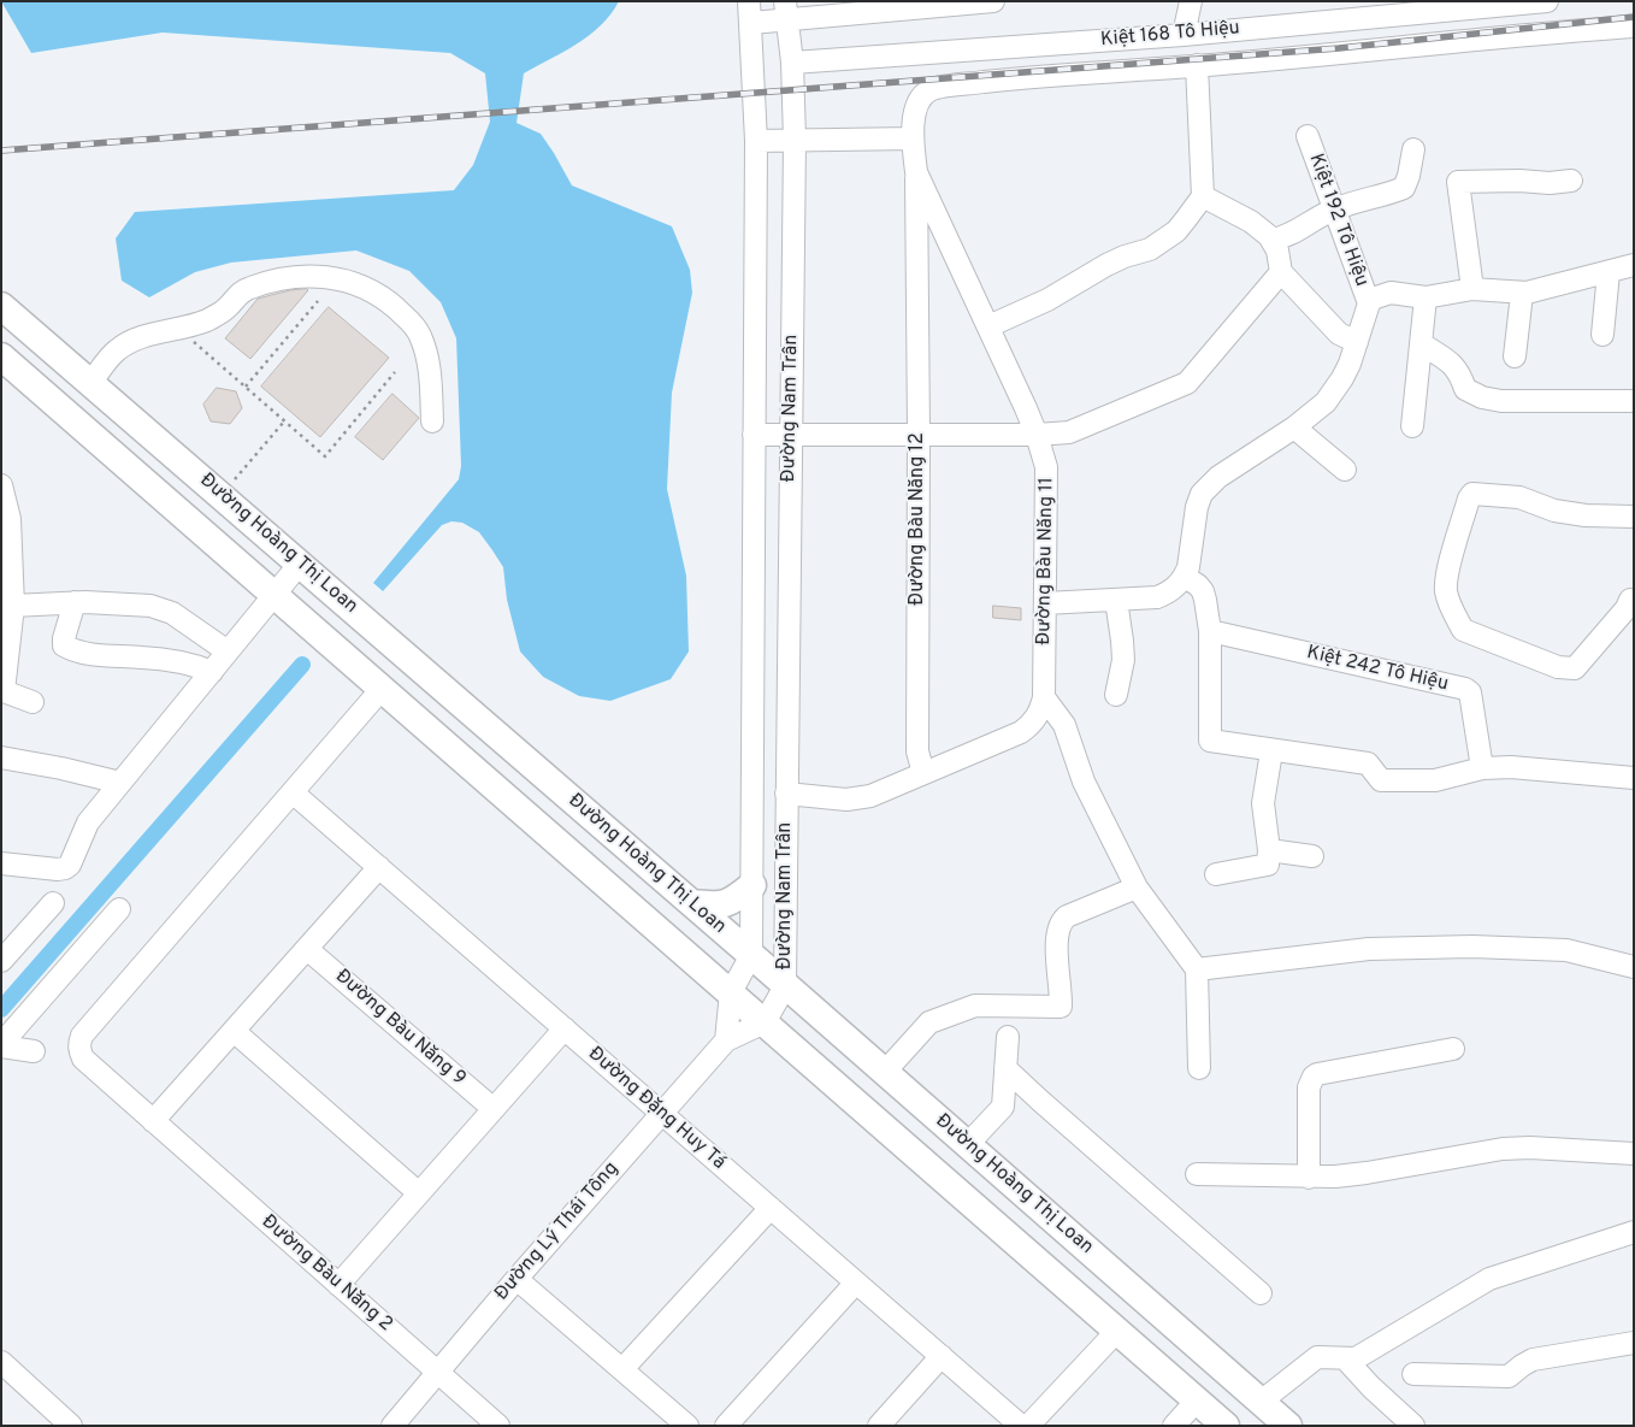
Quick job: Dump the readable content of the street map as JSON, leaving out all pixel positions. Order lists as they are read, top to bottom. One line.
{"streets":{"main road":["Đường Hoàng Thị Loan"],"street":["Kiệt 168 Tô Hiệu","Kiệt 192 Tô Hiệu","Đường Nam Trân","Đường Bàu Năng 12","Đường Bàu Năng 11","Kiệt 242 Tô Hiệu","Đường Bàu Năng 9","Đường Đặng Huy Tá","Đường Lý Thái Tông","Đường Bàu Năng 2"]},"crossings":[["Kiệt 168 Tô Hiệu","Đường Nam Trân"],["Đường Nam Trân","Đường Hoàng Thị Loan"],["Đường Nam Trân","Đường Bàu Năng 11"],["Đường Nam Trân","Đường Lý Thái Tông"],["Đường Bàu Năng 12","Đường Bàu Năng 11"],["Đường Hoàng Thị Loan","Đường Bàu Năng 2"],["Đường Đặng Huy Tá","Đường Lý Thái Tông"],["Đường Đặng Huy Tá","Đường Bàu Năng 2"],["Đường Lý Thái Tông","Đường Bàu Năng 2"]]}
